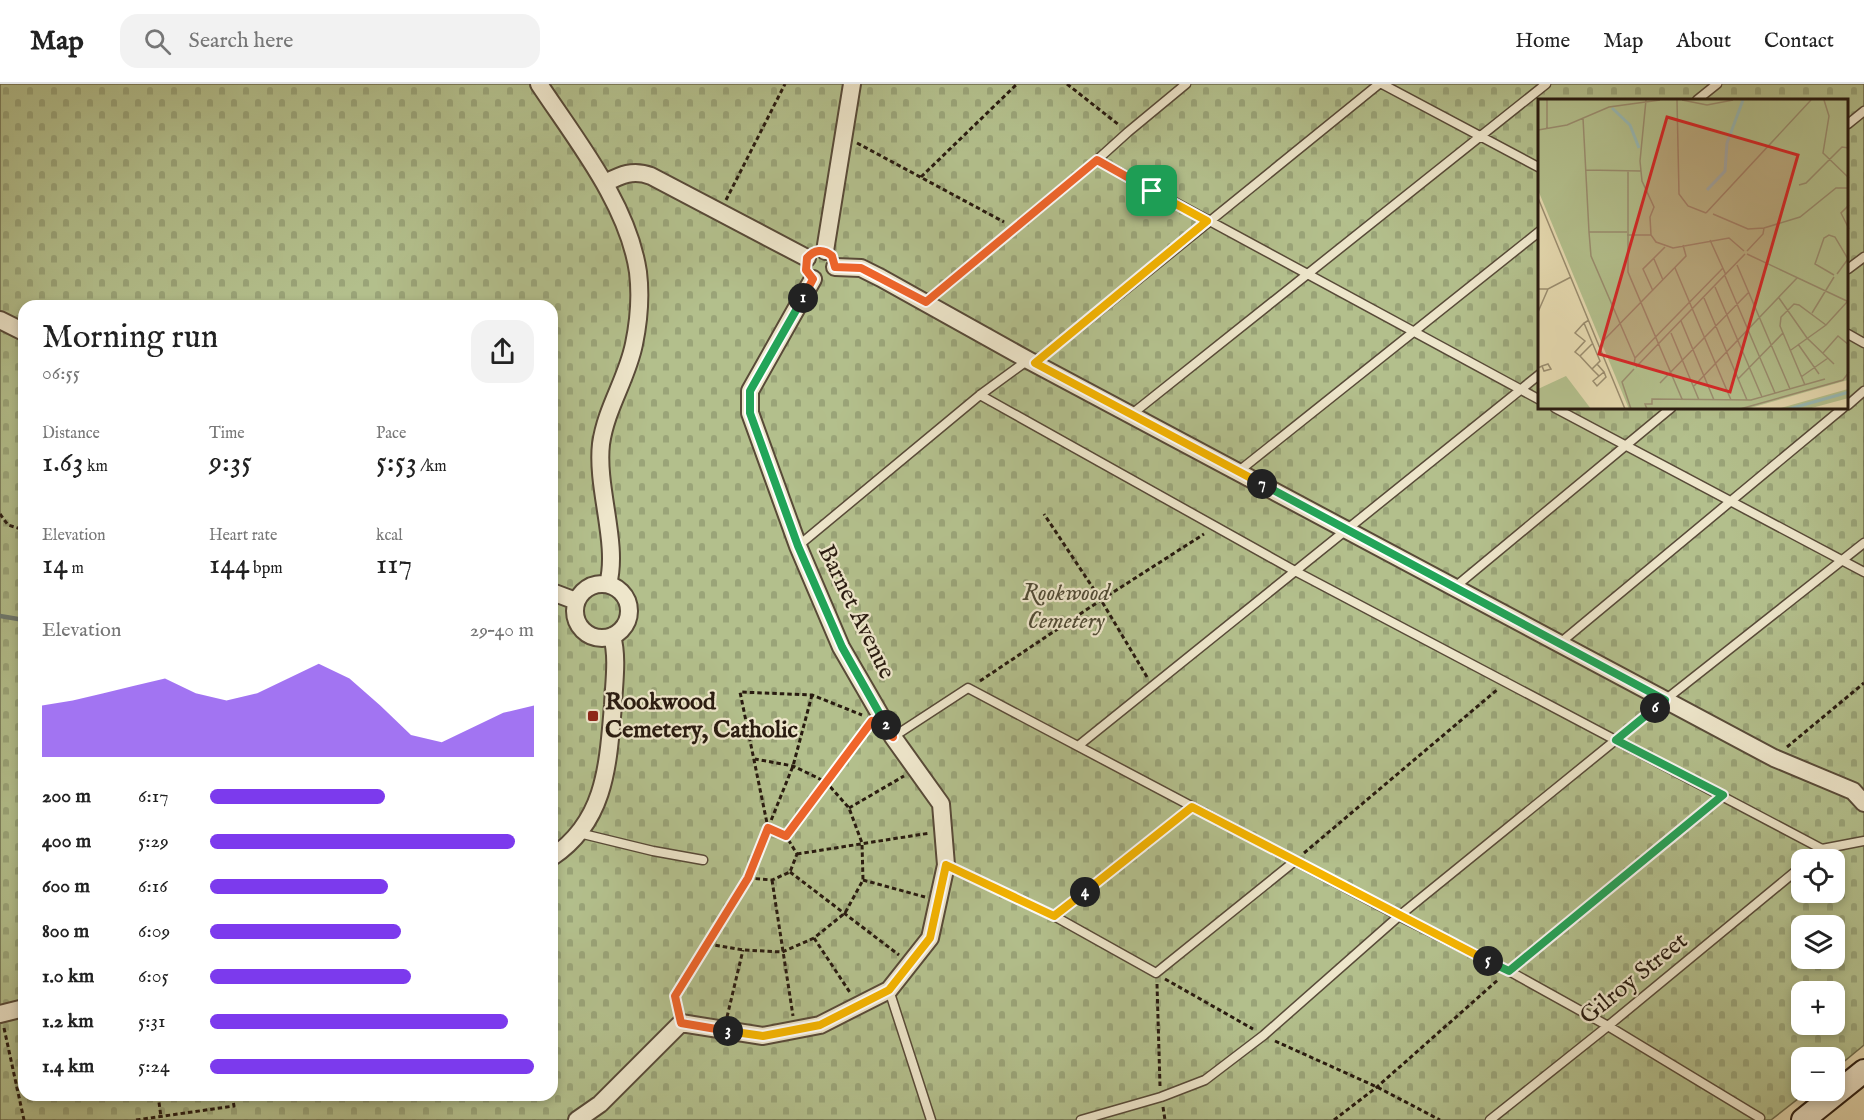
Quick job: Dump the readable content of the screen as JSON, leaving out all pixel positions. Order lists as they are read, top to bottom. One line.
{"streets":{"street":["Barnet Avenue"],"lane":["Gilroy Street"]},"parks":["Rookwood Cemetery"],"places":{"transit":["Rookwood Cemetery, Catholic"]},"page":{"header":"Map","search":"Search here","nav":["Home","Map","About","Contact"],"pins":["1","7","6","2","4","5","3"],"heading":["Morning run","06:55"],"stats":[["Distance","1.63 km"],["Time","9:35"],["Pace","5:53 /km"],["Elevation","14 m"],["Heart rate","144 bpm"],["kcal","117"]],"chart":["Elevation","29–40 m"],"list":[{"name":"200 m","note":"6:17"},{"name":"400 m","note":"5:29"},{"name":"600 m","note":"6:16"},{"name":"800 m","note":"6:09"},{"name":"1.0 km","note":"6:05"},{"name":"1.2 km","note":"5:31"},{"name":"1.4 km","note":"5:24"}],"map_buttons":["+","−"]}}
